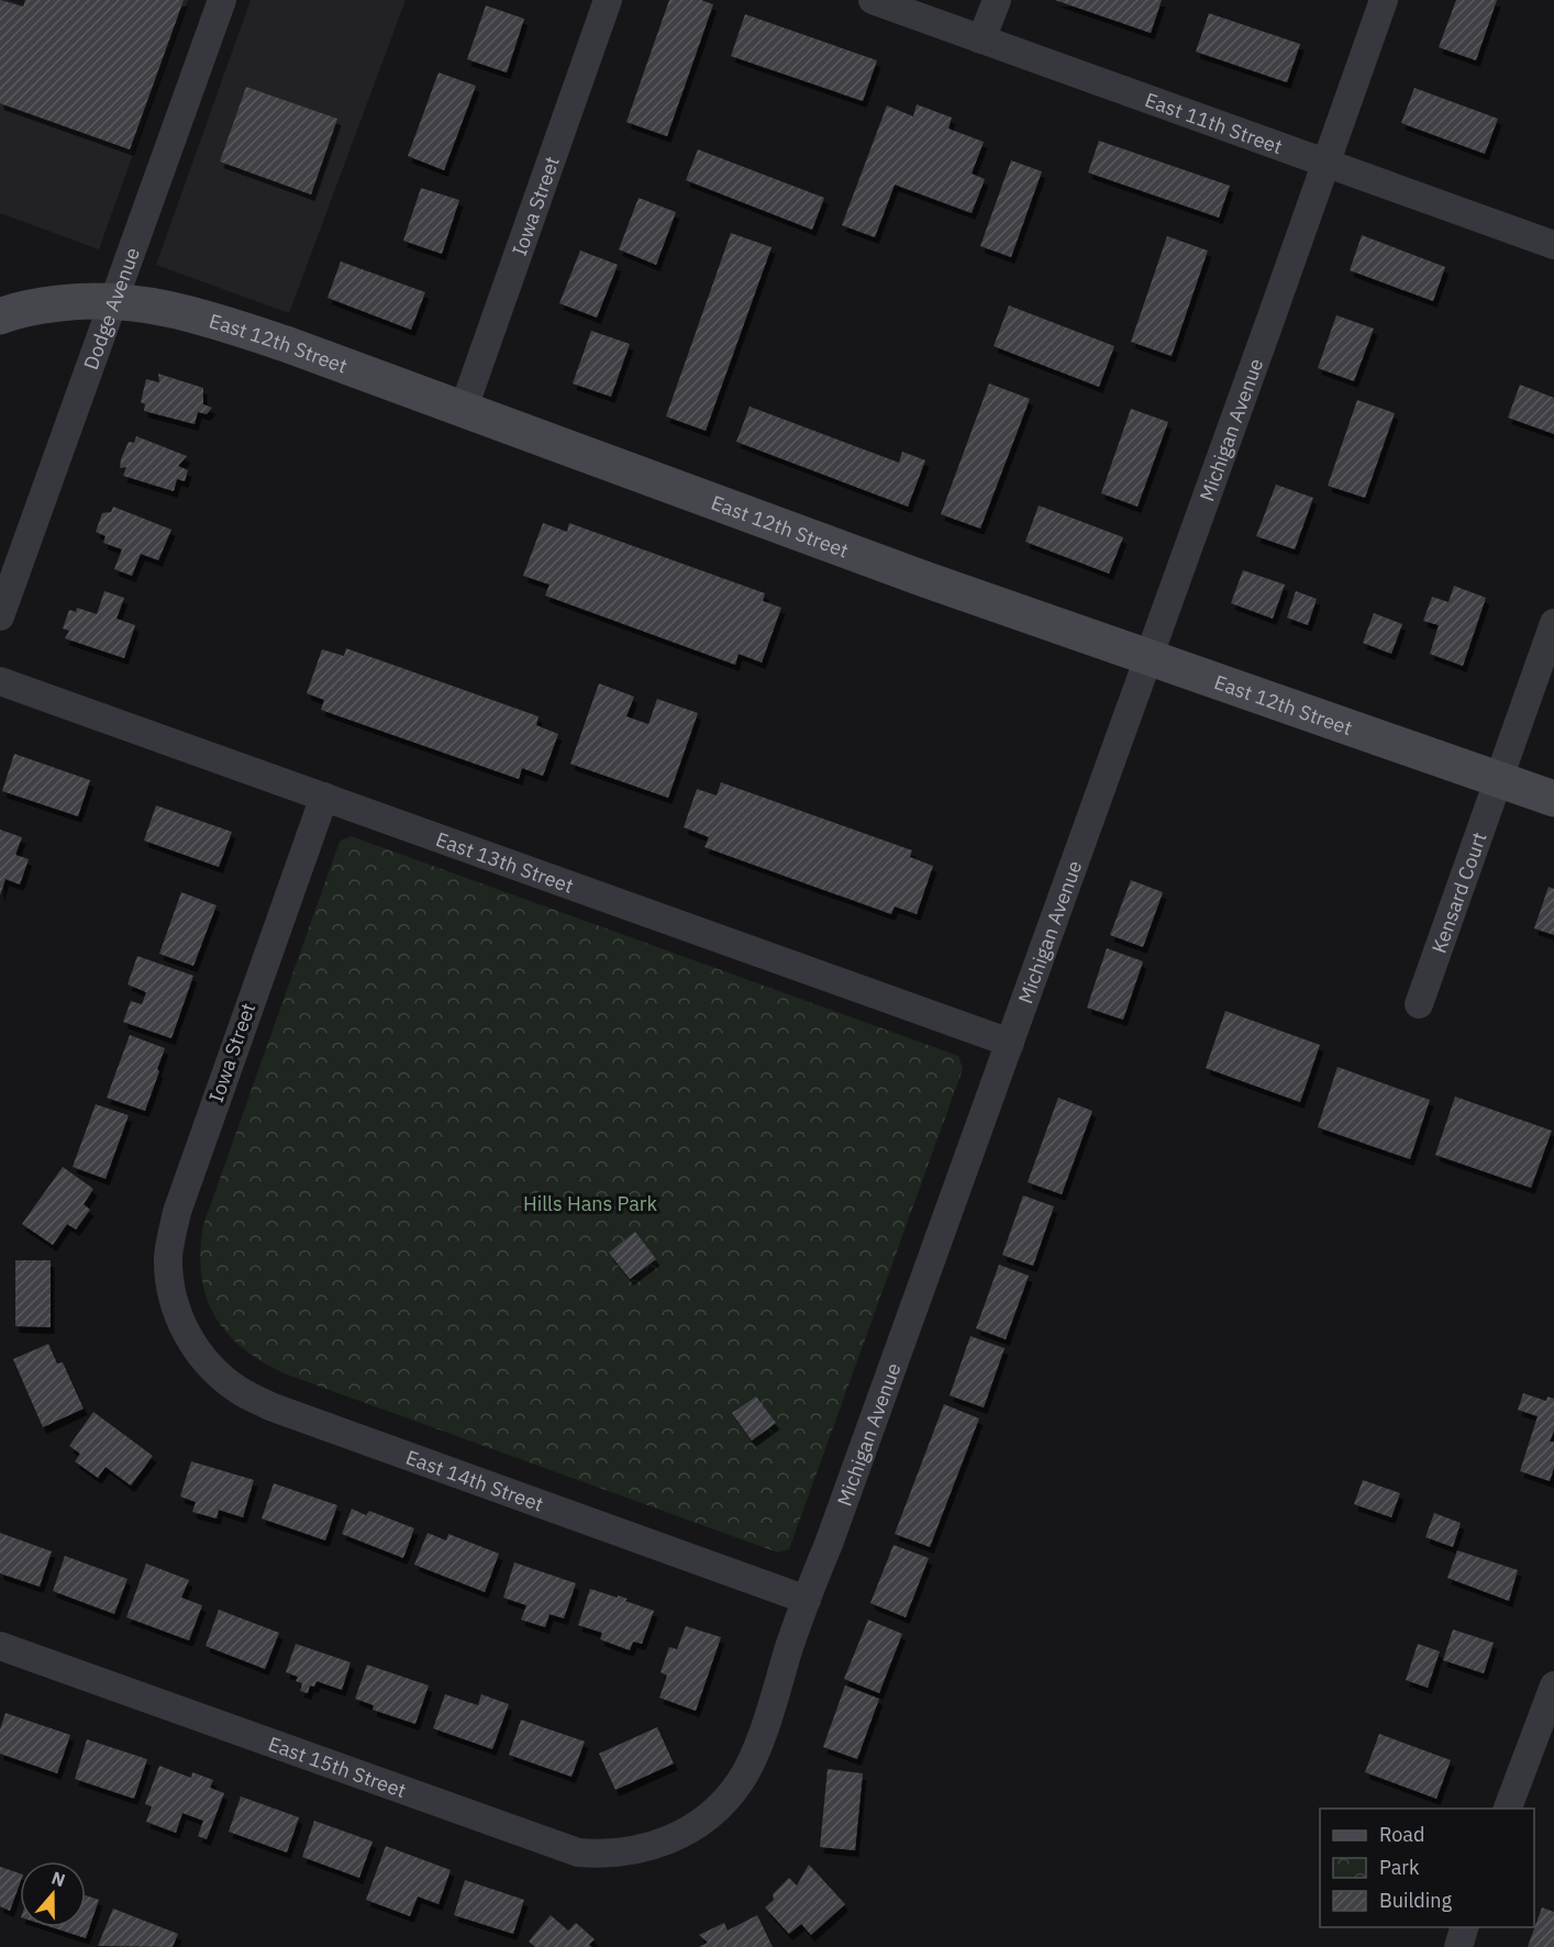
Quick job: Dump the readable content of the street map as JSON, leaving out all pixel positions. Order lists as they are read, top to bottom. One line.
{"streets":{"street":["East 11th Street","Iowa Street","Dodge Avenue","East 12th Street","Michigan Avenue","East 13th Street","Kensard Court","East 14th Street","East 15th Street"]},"crossings":[["East 11th Street","Michigan Avenue"],["Iowa Street","East 12th Street"],["Iowa Street","East 13th Street"],["Iowa Street","East 14th Street"],["Dodge Avenue","East 12th Street"],["East 12th Street","Michigan Avenue"],["East 12th Street","Kensard Court"],["Michigan Avenue","East 13th Street"],["Michigan Avenue","East 14th Street"],["Michigan Avenue","East 15th Street"]],"parks":["Hills Hans Park"],"legend":["Road","Park","Building"],"north":"top"}
